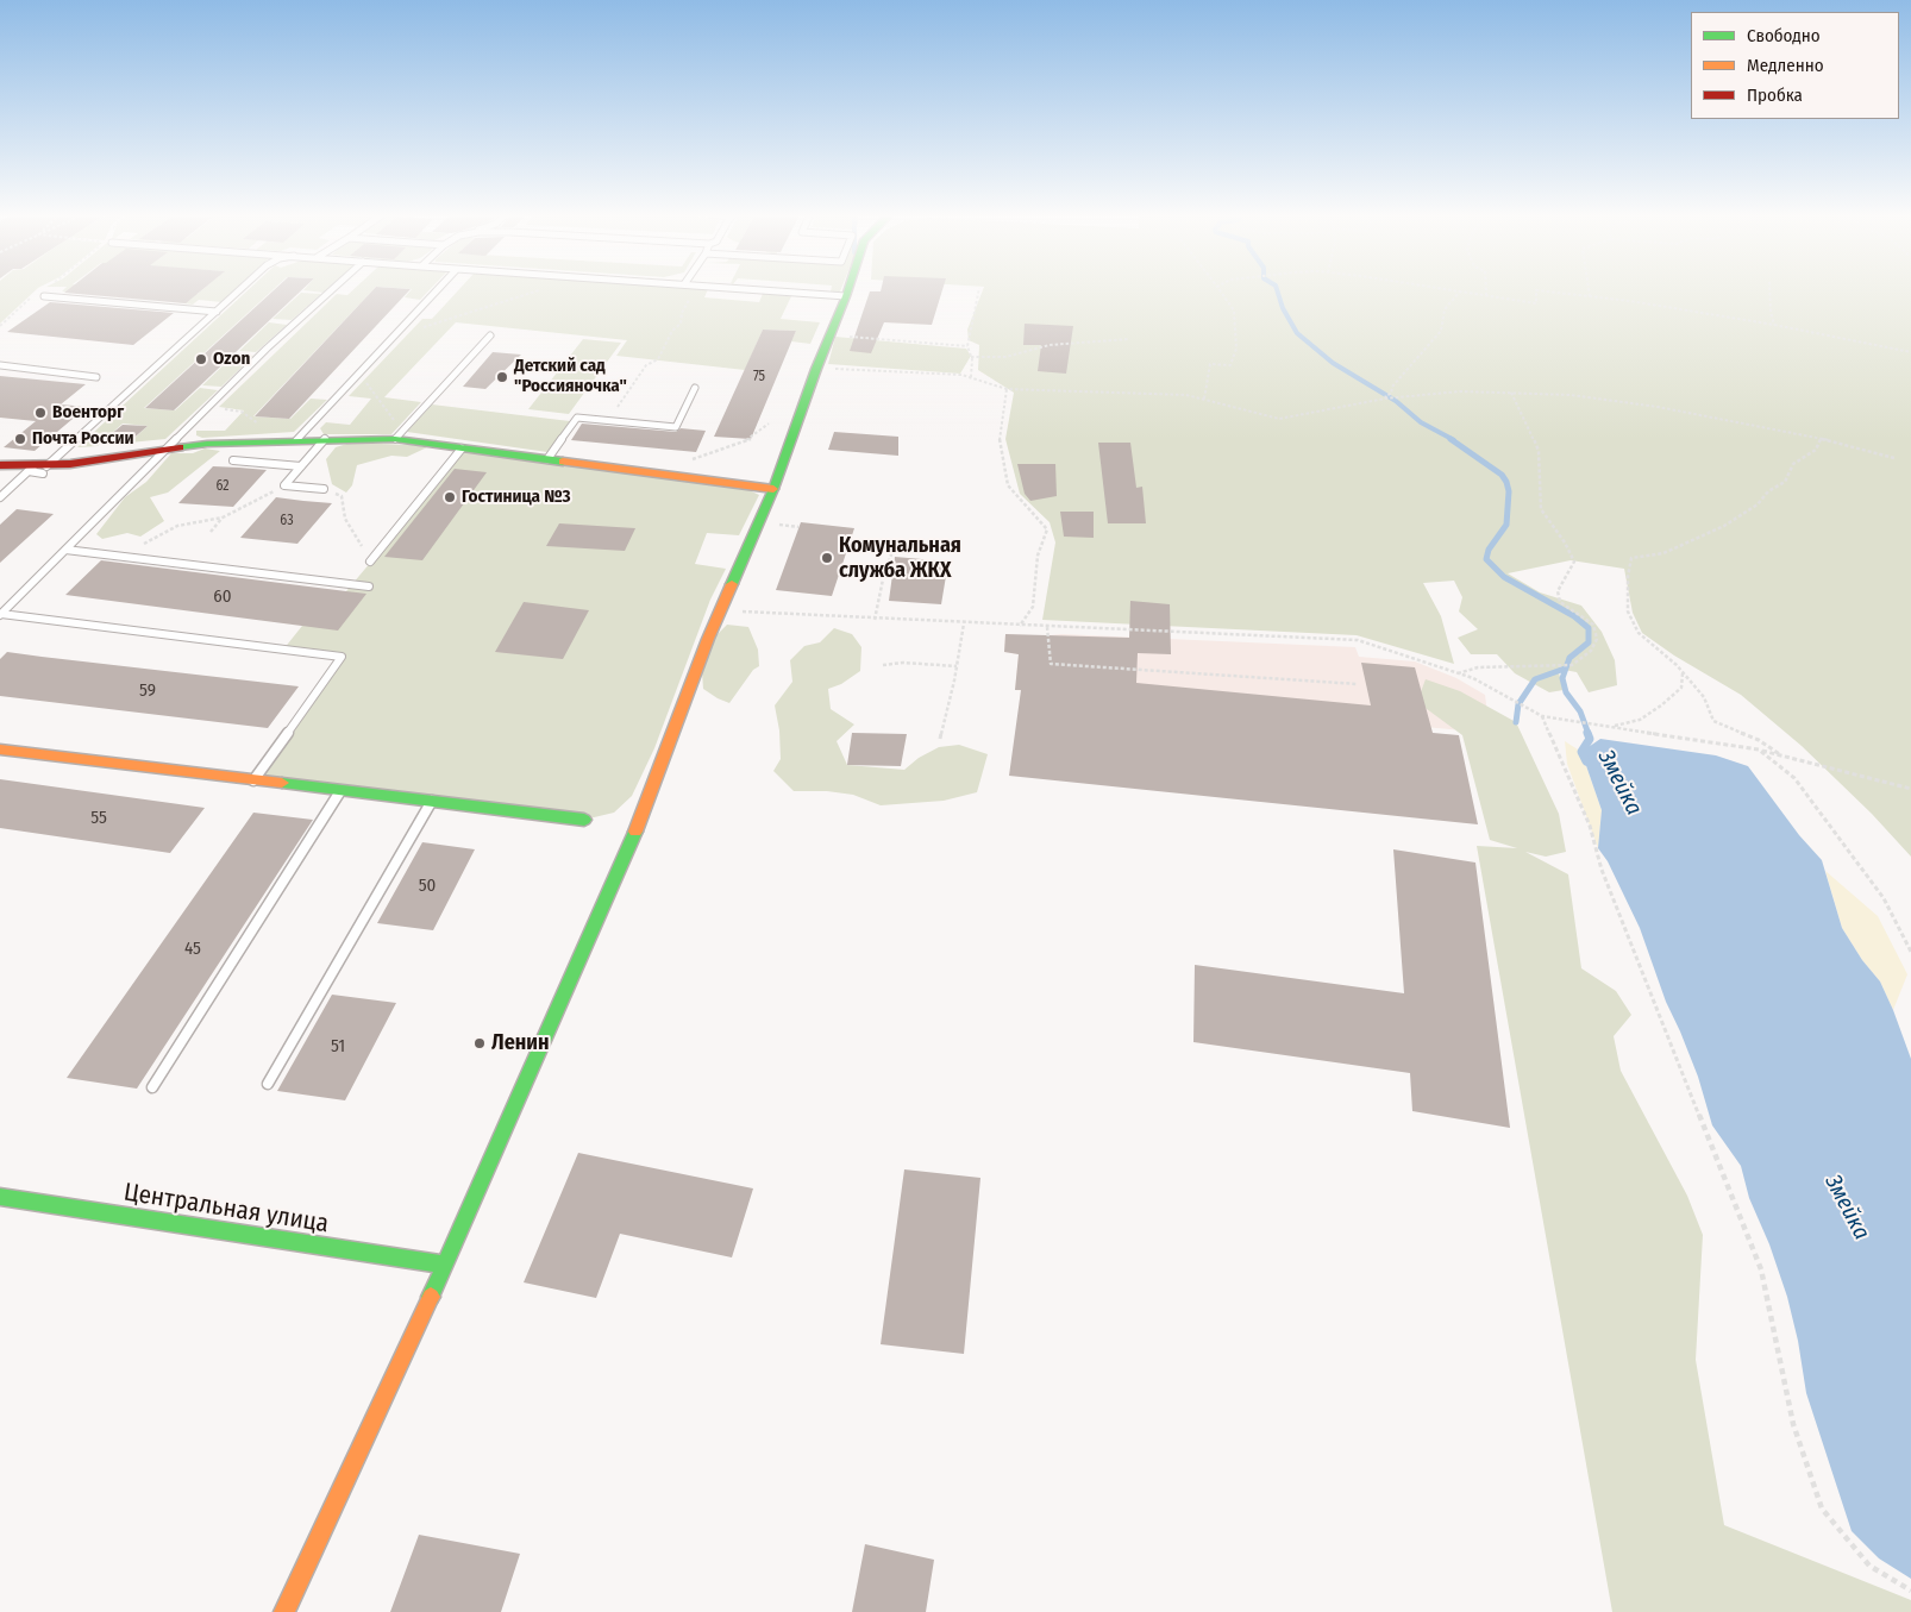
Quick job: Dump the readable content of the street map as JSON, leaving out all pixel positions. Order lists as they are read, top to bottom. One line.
{"streets":{"street":["Центральная улица"]},"water":["Змейка"],"places":["Ozon","Детский сад \"Россияночка\"","Военторг","Почта России","Гостиница №3","Комунальная служба ЖКХ","Ленин"],"house_numbers":["75","62","63","60","59","55","50","45","51"],"legend":["Свободно","Медленно","Пробка"]}
